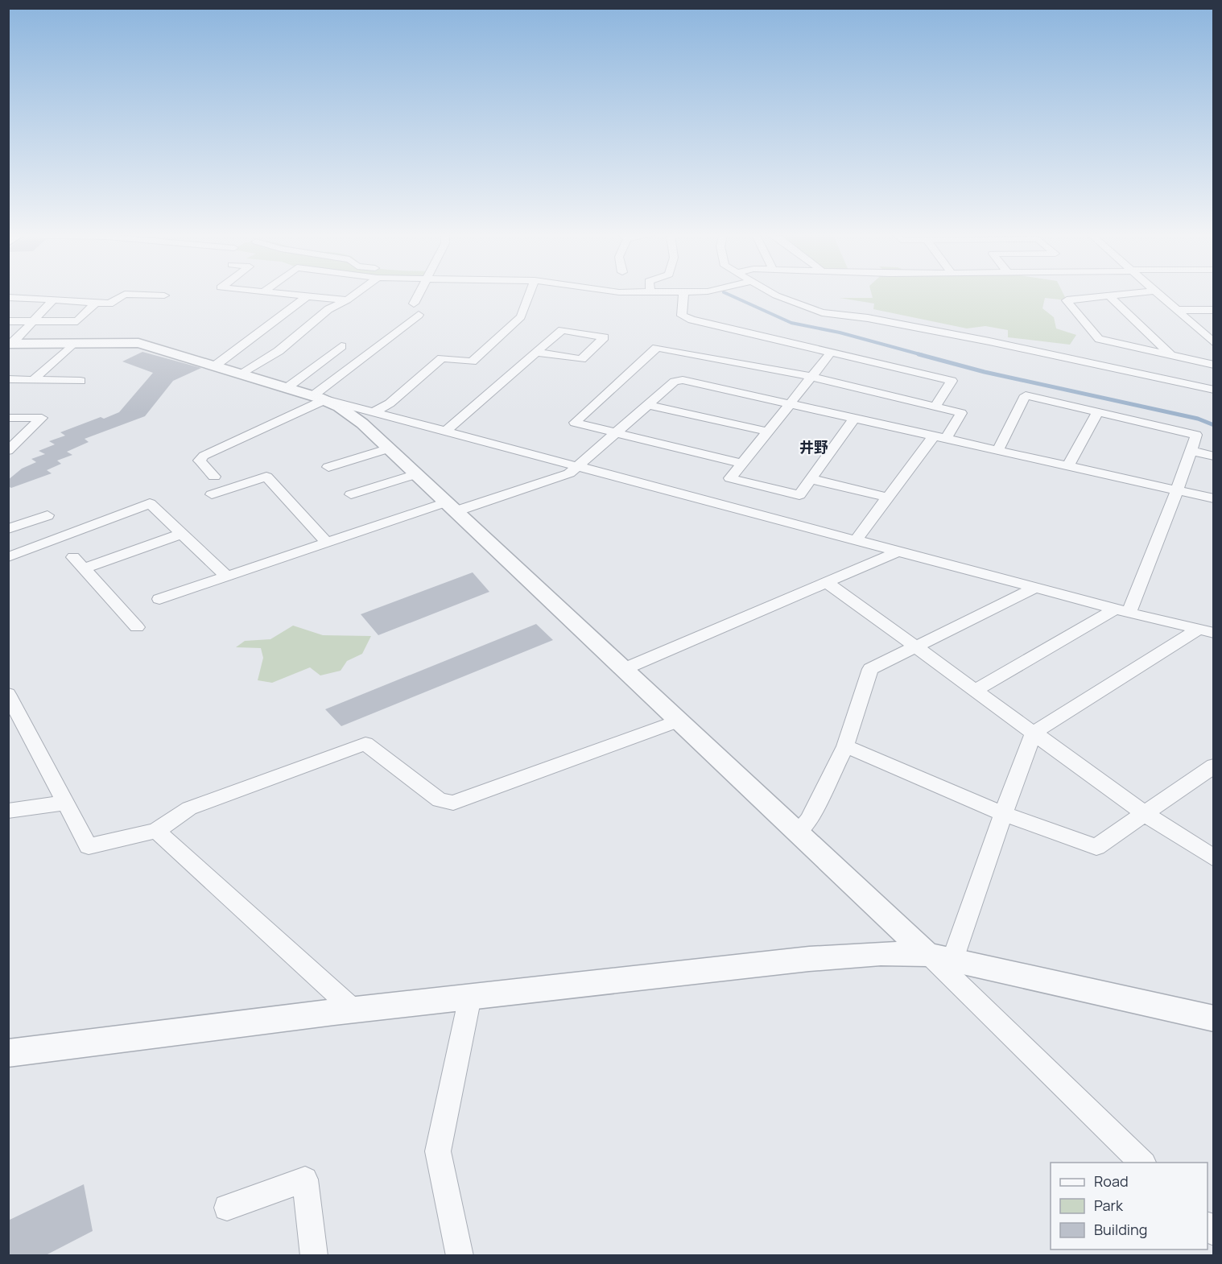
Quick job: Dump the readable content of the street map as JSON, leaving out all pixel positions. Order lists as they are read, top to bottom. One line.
{"districts":["井野"],"legend":["Road","Park","Building"]}
